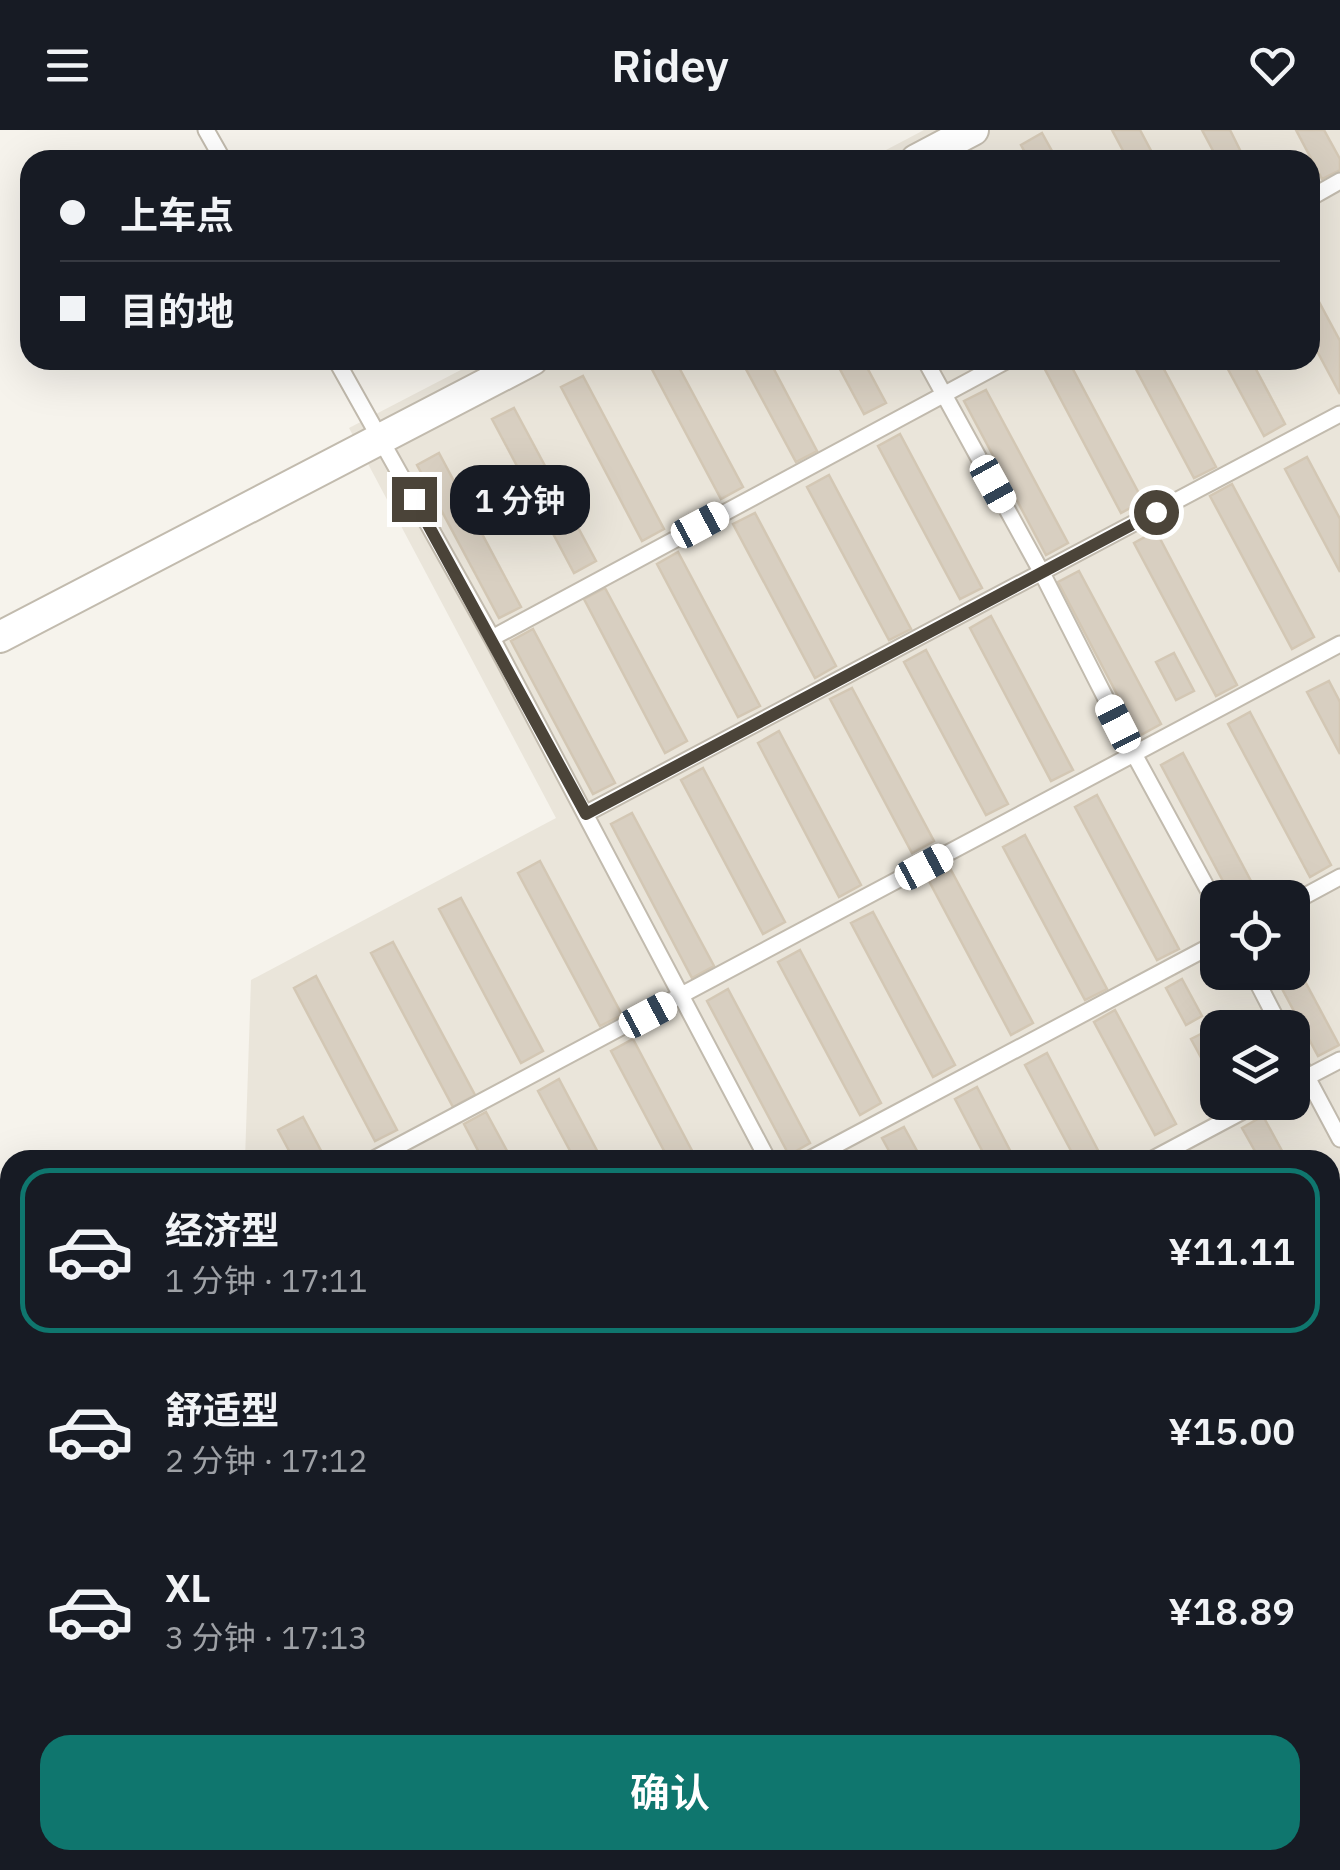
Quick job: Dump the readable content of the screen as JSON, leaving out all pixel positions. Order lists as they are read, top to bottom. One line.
{"page":{"header":"Ridey","banner":["上车点","目的地"],"bubble":"1 分钟","list":[{"name":"经济型","note":"1 分钟 · 17:11","value":"¥11.11"},{"name":"舒适型","note":"2 分钟 · 17:12","value":"¥15.00"},{"name":"XL","note":"3 分钟 · 17:13","value":"¥18.89"}],"buttons":"确认"}}
